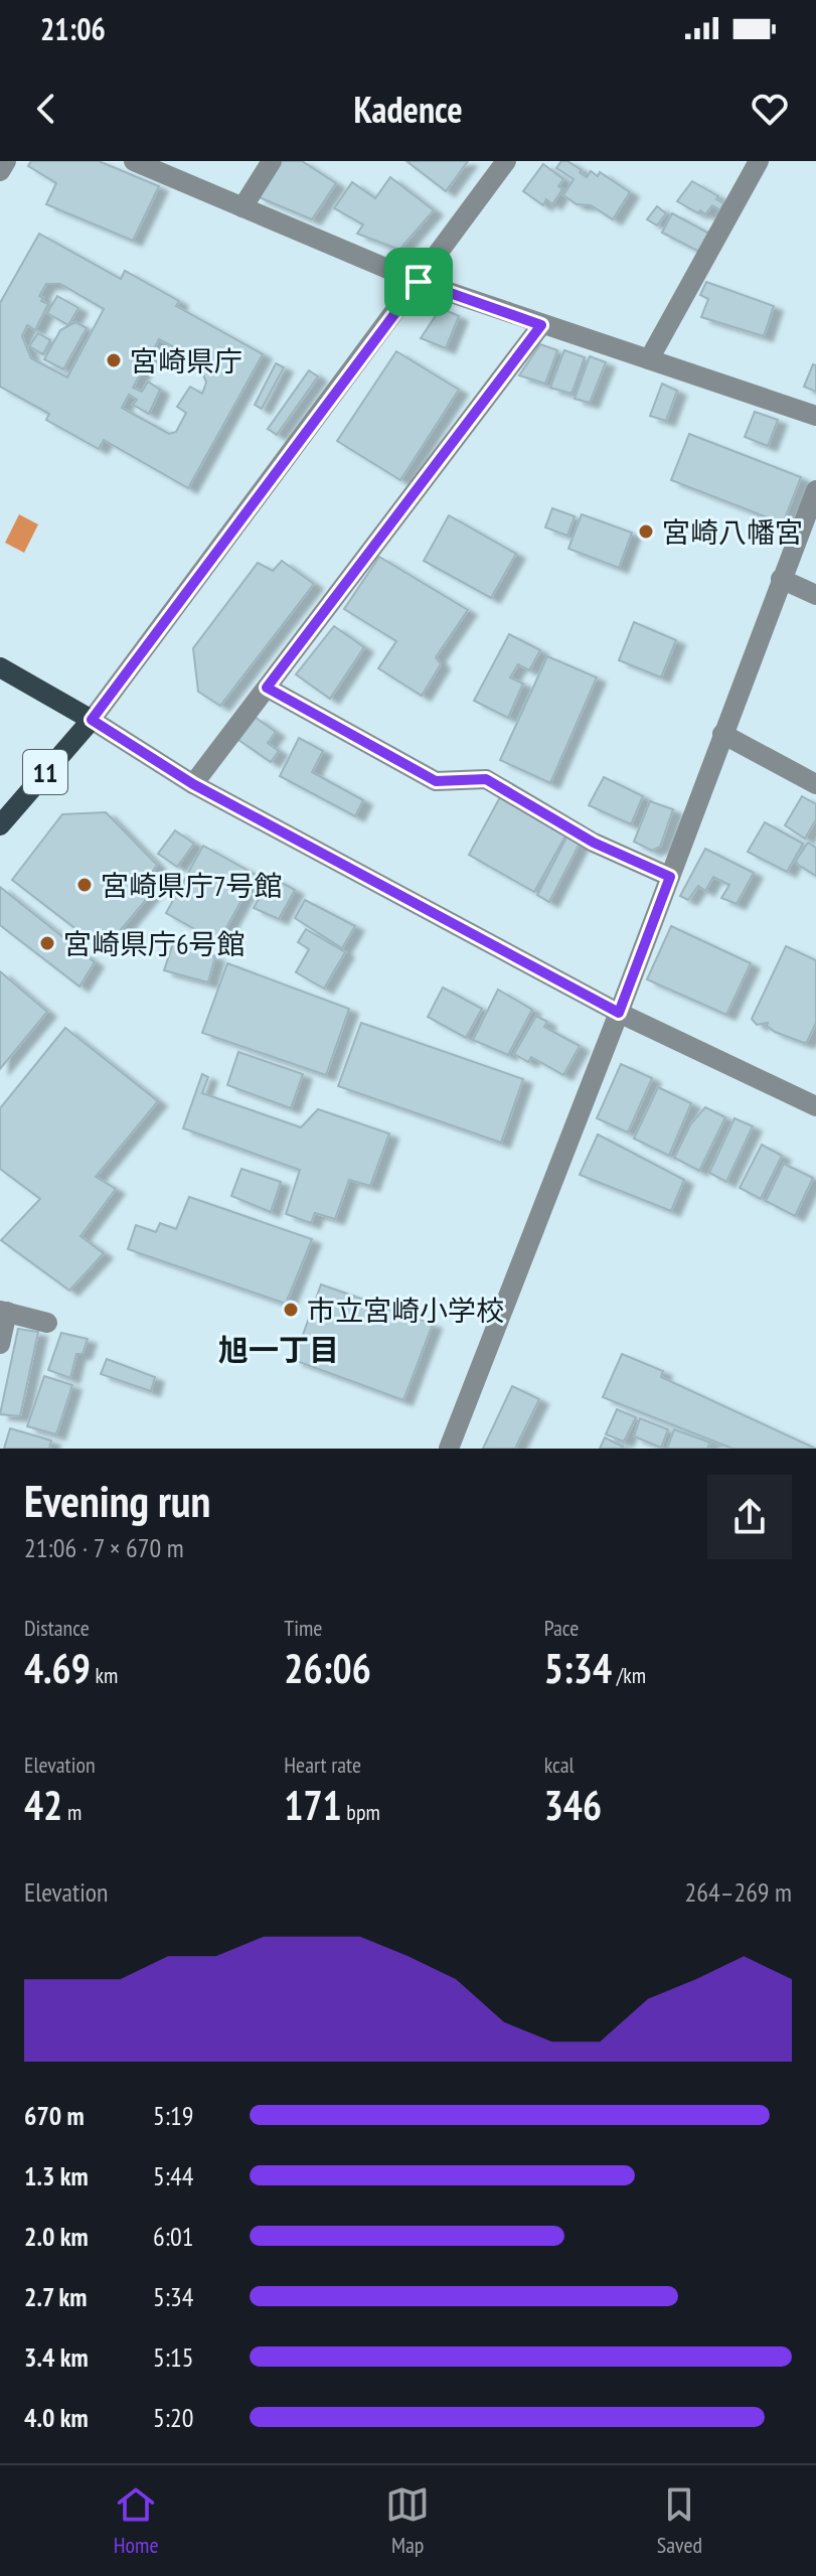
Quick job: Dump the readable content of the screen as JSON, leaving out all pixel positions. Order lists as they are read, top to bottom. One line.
{"streets":{"main road":["11"]},"districts":["旭一丁目"],"places":["宮崎県庁","宮崎八幡宮","宮崎県庁7号館","宮崎県庁6号館","市立宮崎小学校"],"page":{"status":"21:06","header":"Kadence","heading":["Evening run","21:06 · 7 × 670 m"],"stats":[["Distance","4.69 km"],["Time","26:06"],["Pace","5:34 /km"],["Elevation","42 m"],["Heart rate","171 bpm"],["kcal","346"]],"chart":["Elevation","264–269 m"],"list":[{"name":"670 m","note":"5:19"},{"name":"1.3 km","note":"5:44"},{"name":"2.0 km","note":"6:01"},{"name":"2.7 km","note":"5:34"},{"name":"3.4 km","note":"5:15"},{"name":"4.0 km","note":"5:20"}],"tabs":["Home","Map","Saved"]}}
